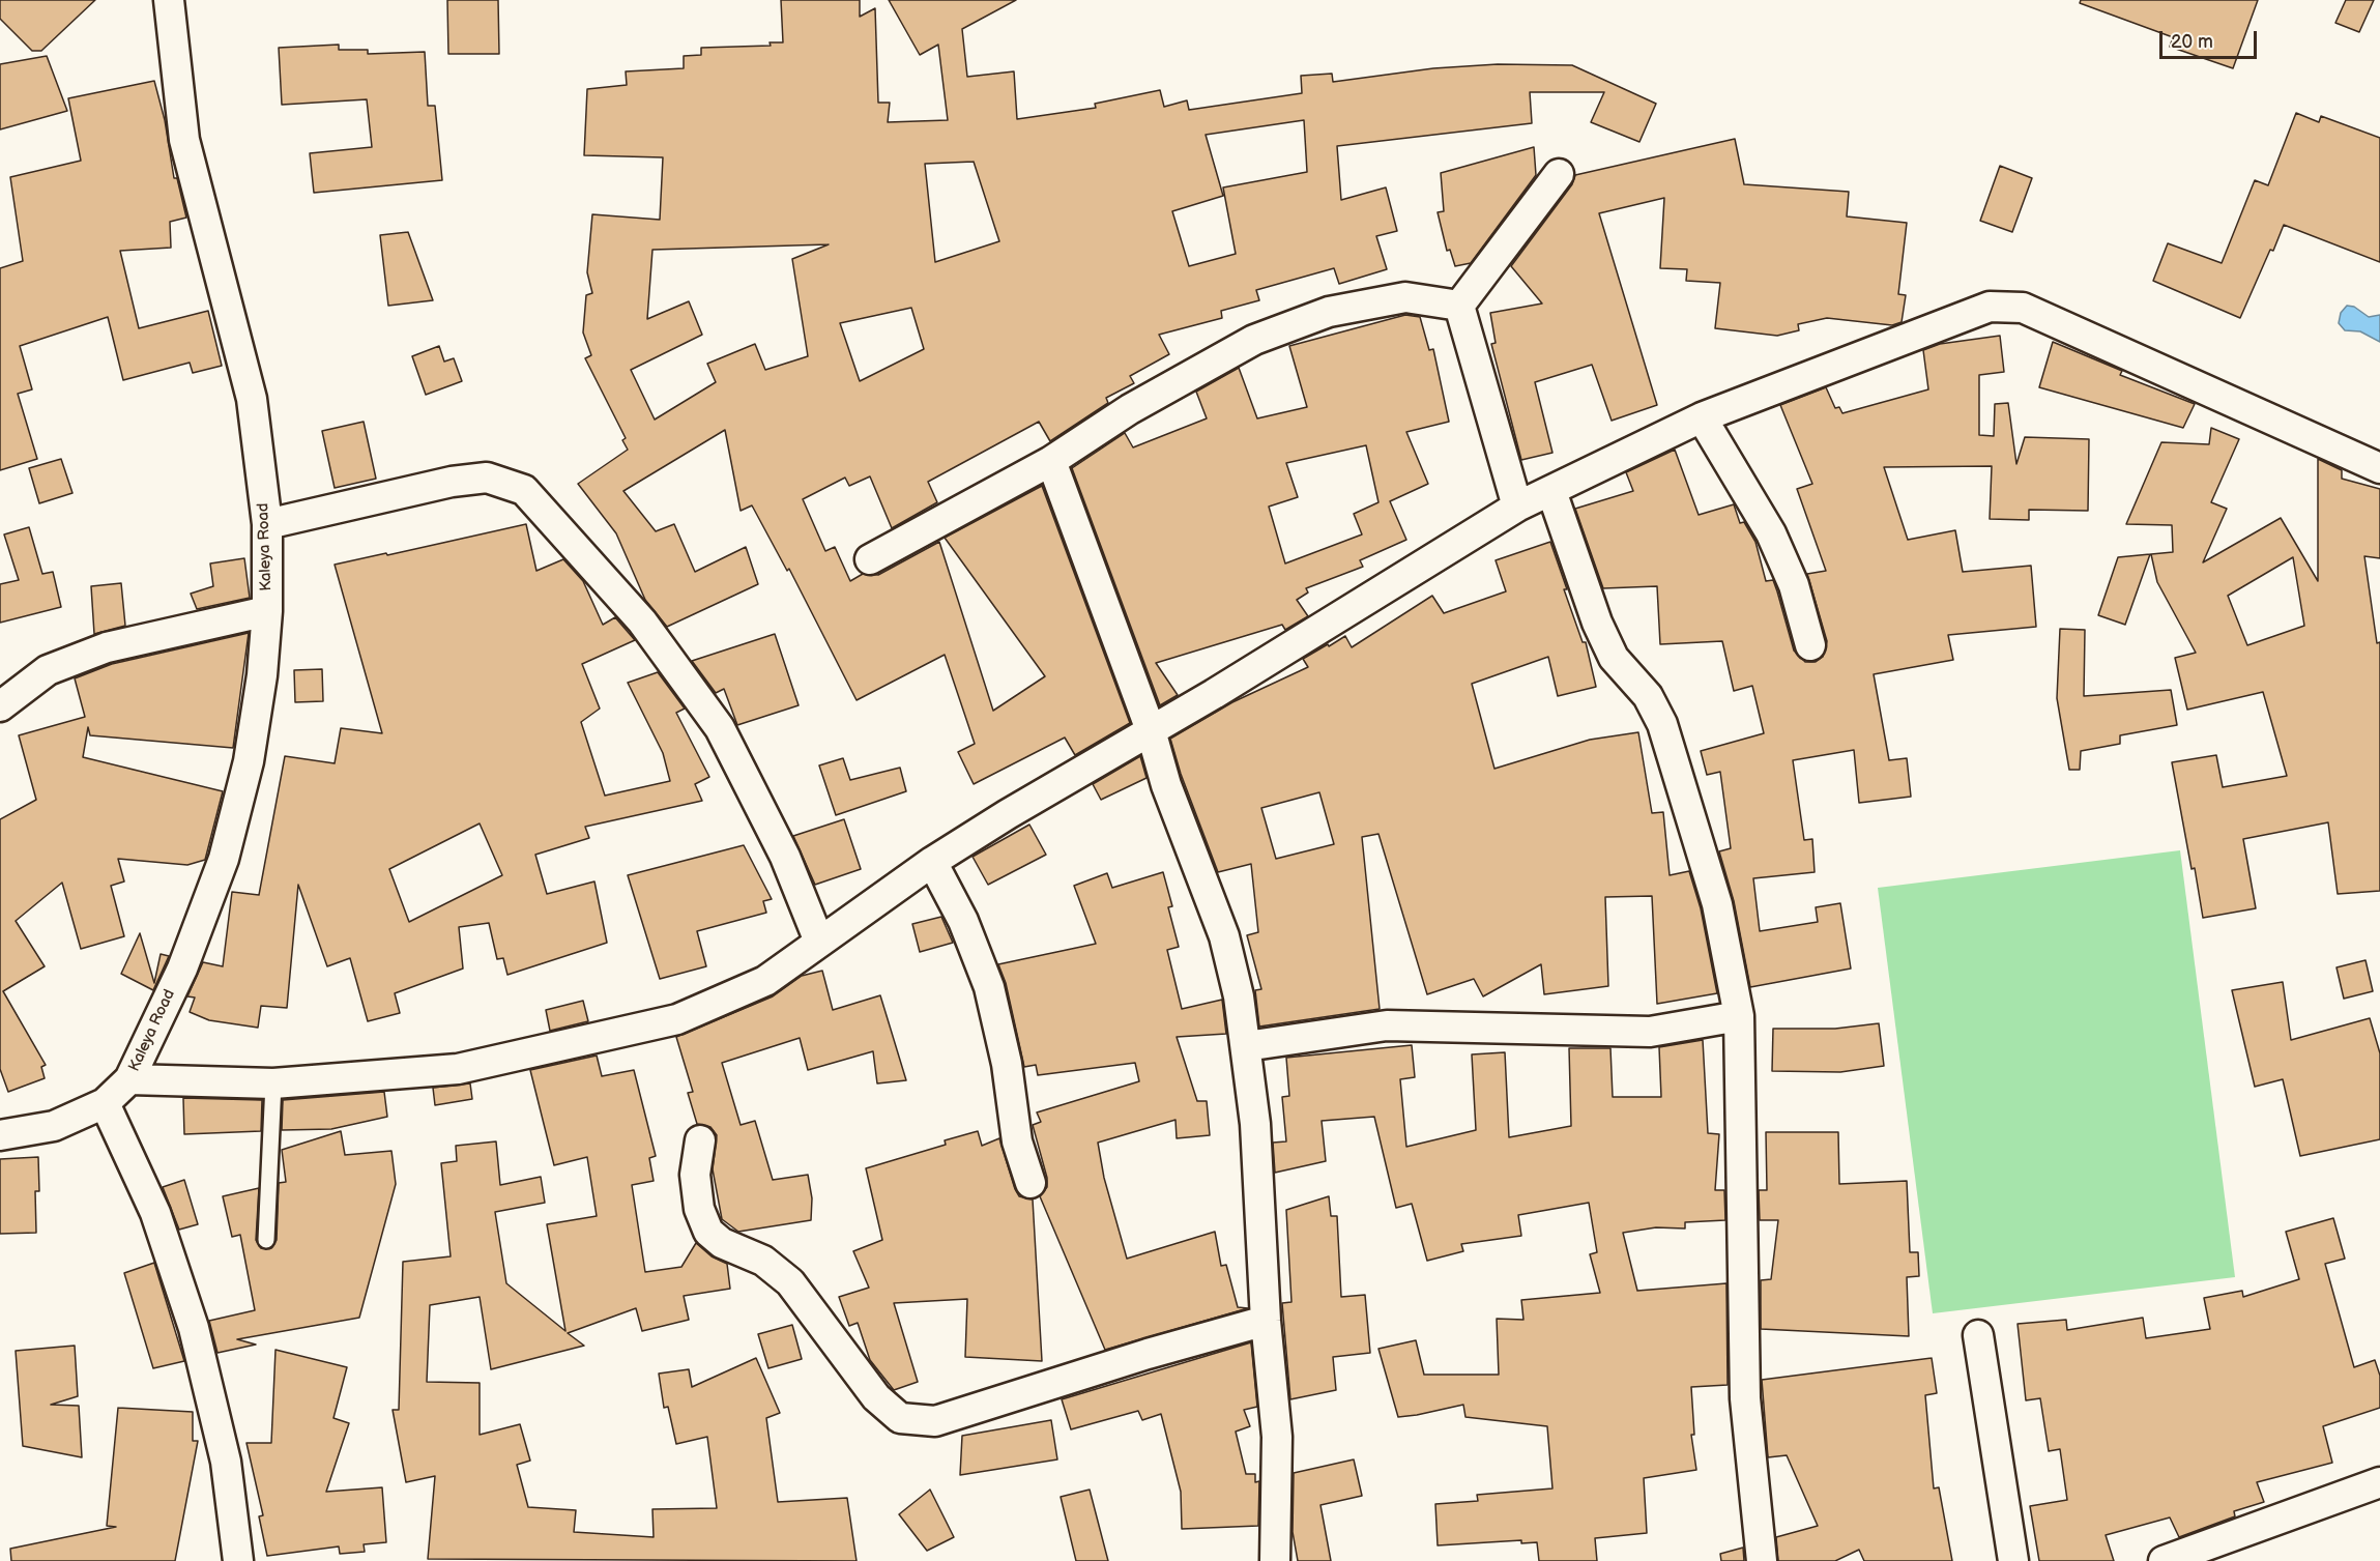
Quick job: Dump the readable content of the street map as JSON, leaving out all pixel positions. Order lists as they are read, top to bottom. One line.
{"streets":{"street":["Kaleya Road"]},"scale_bar":"20 m"}
